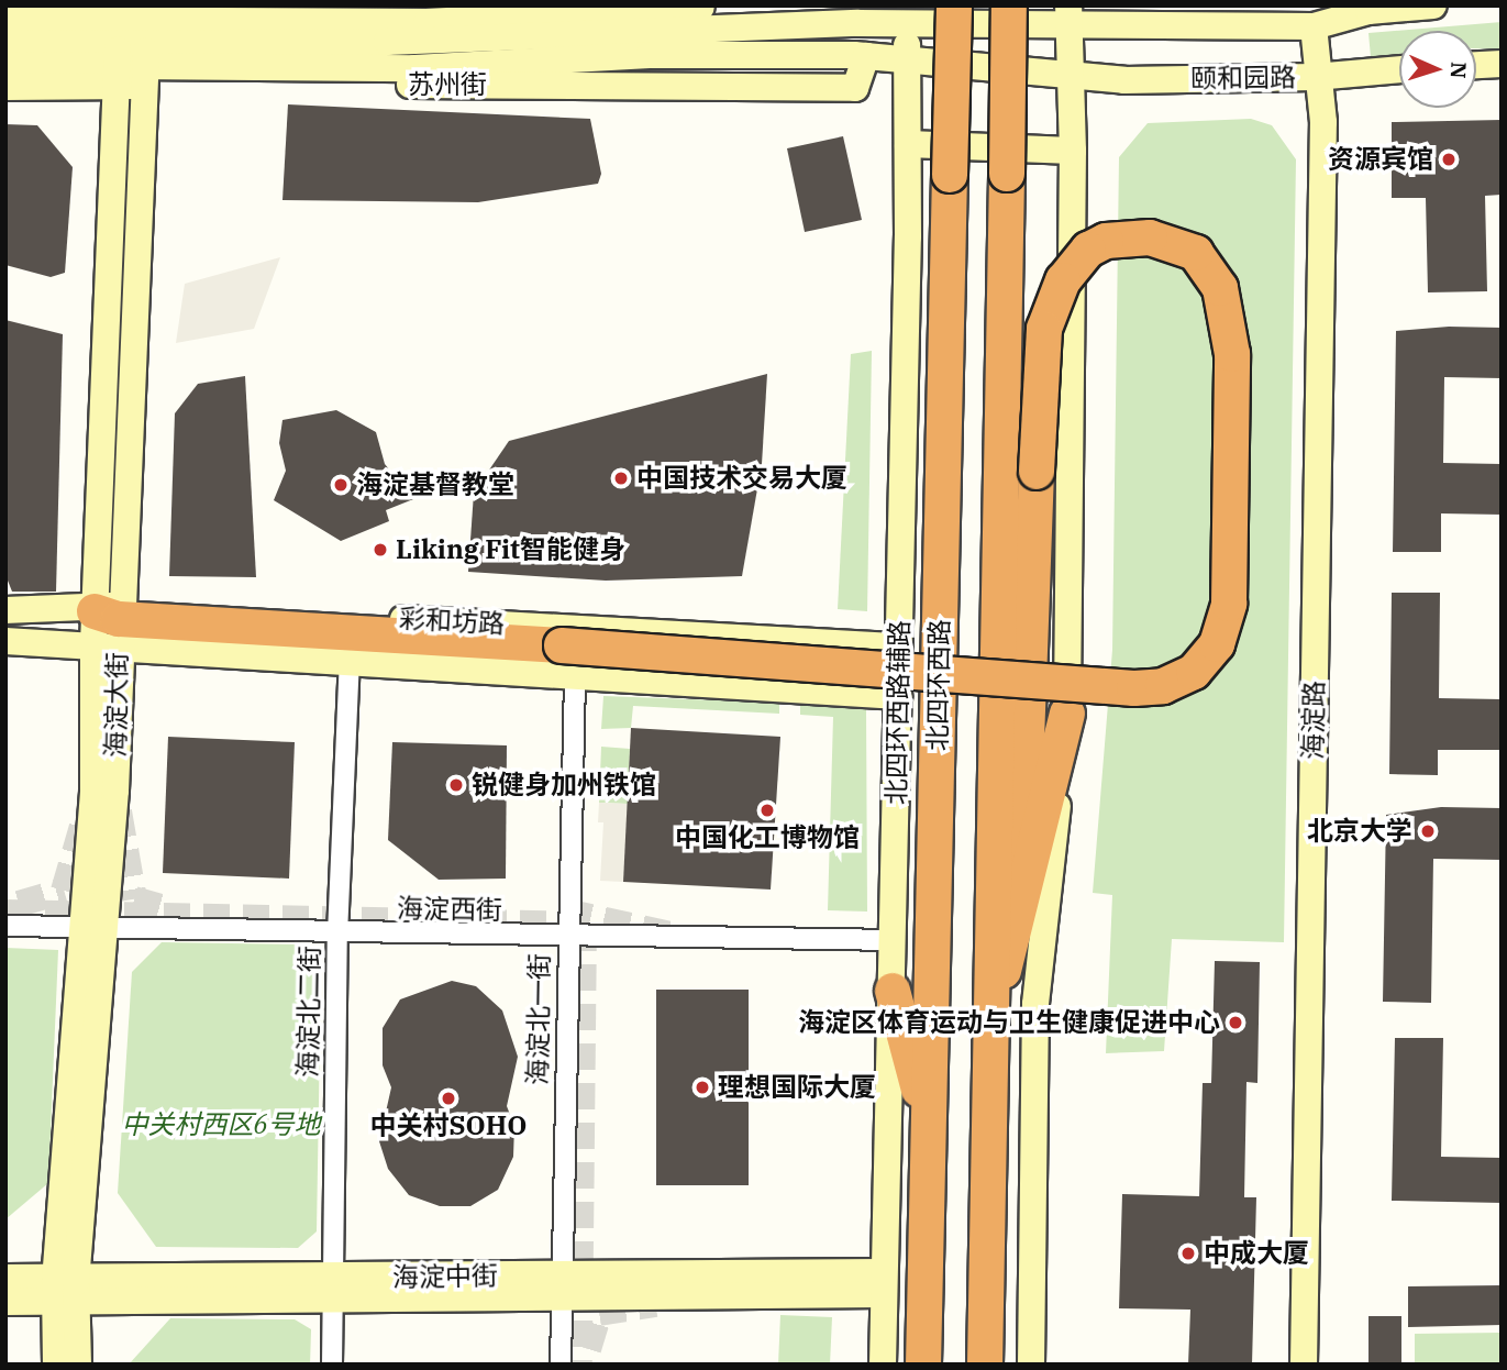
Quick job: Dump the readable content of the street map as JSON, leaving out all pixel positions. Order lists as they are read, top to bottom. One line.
{"streets":{"highway":["北四环西路"],"street":["颐和园路","苏州街","彩和坊路","海淀大街","北四环西路辅路","海淀路","海淀西街","海淀北二街","海淀北一街","海淀中街"]},"crossings":[["颐和园路","苏州街"],["颐和园路","北四环西路辅路"],["颐和园路","海淀路"],["苏州街","海淀大街"],["苏州街","北四环西路辅路"],["彩和坊路","海淀大街"],["彩和坊路","北四环西路辅路"],["彩和坊路","海淀北二街"],["彩和坊路","海淀北一街"],["海淀大街","海淀西街"],["海淀大街","海淀中街"],["北四环西路辅路","海淀西街"],["北四环西路辅路","海淀中街"],["海淀西街","海淀北二街"],["海淀西街","海淀北一街"],["海淀北二街","海淀中街"],["海淀北一街","海淀中街"]],"parks":["中关村西区6号地"],"places":["资源宾馆","中国技术交易大厦","海淀基督教堂","Liking Fit智能健身","锐健身加州铁馆","中国化工博物馆","北京大学","海淀区体育运动与卫生健康促进中心","理想国际大厦","中关村SOHO","中成大厦"],"north":"right"}
